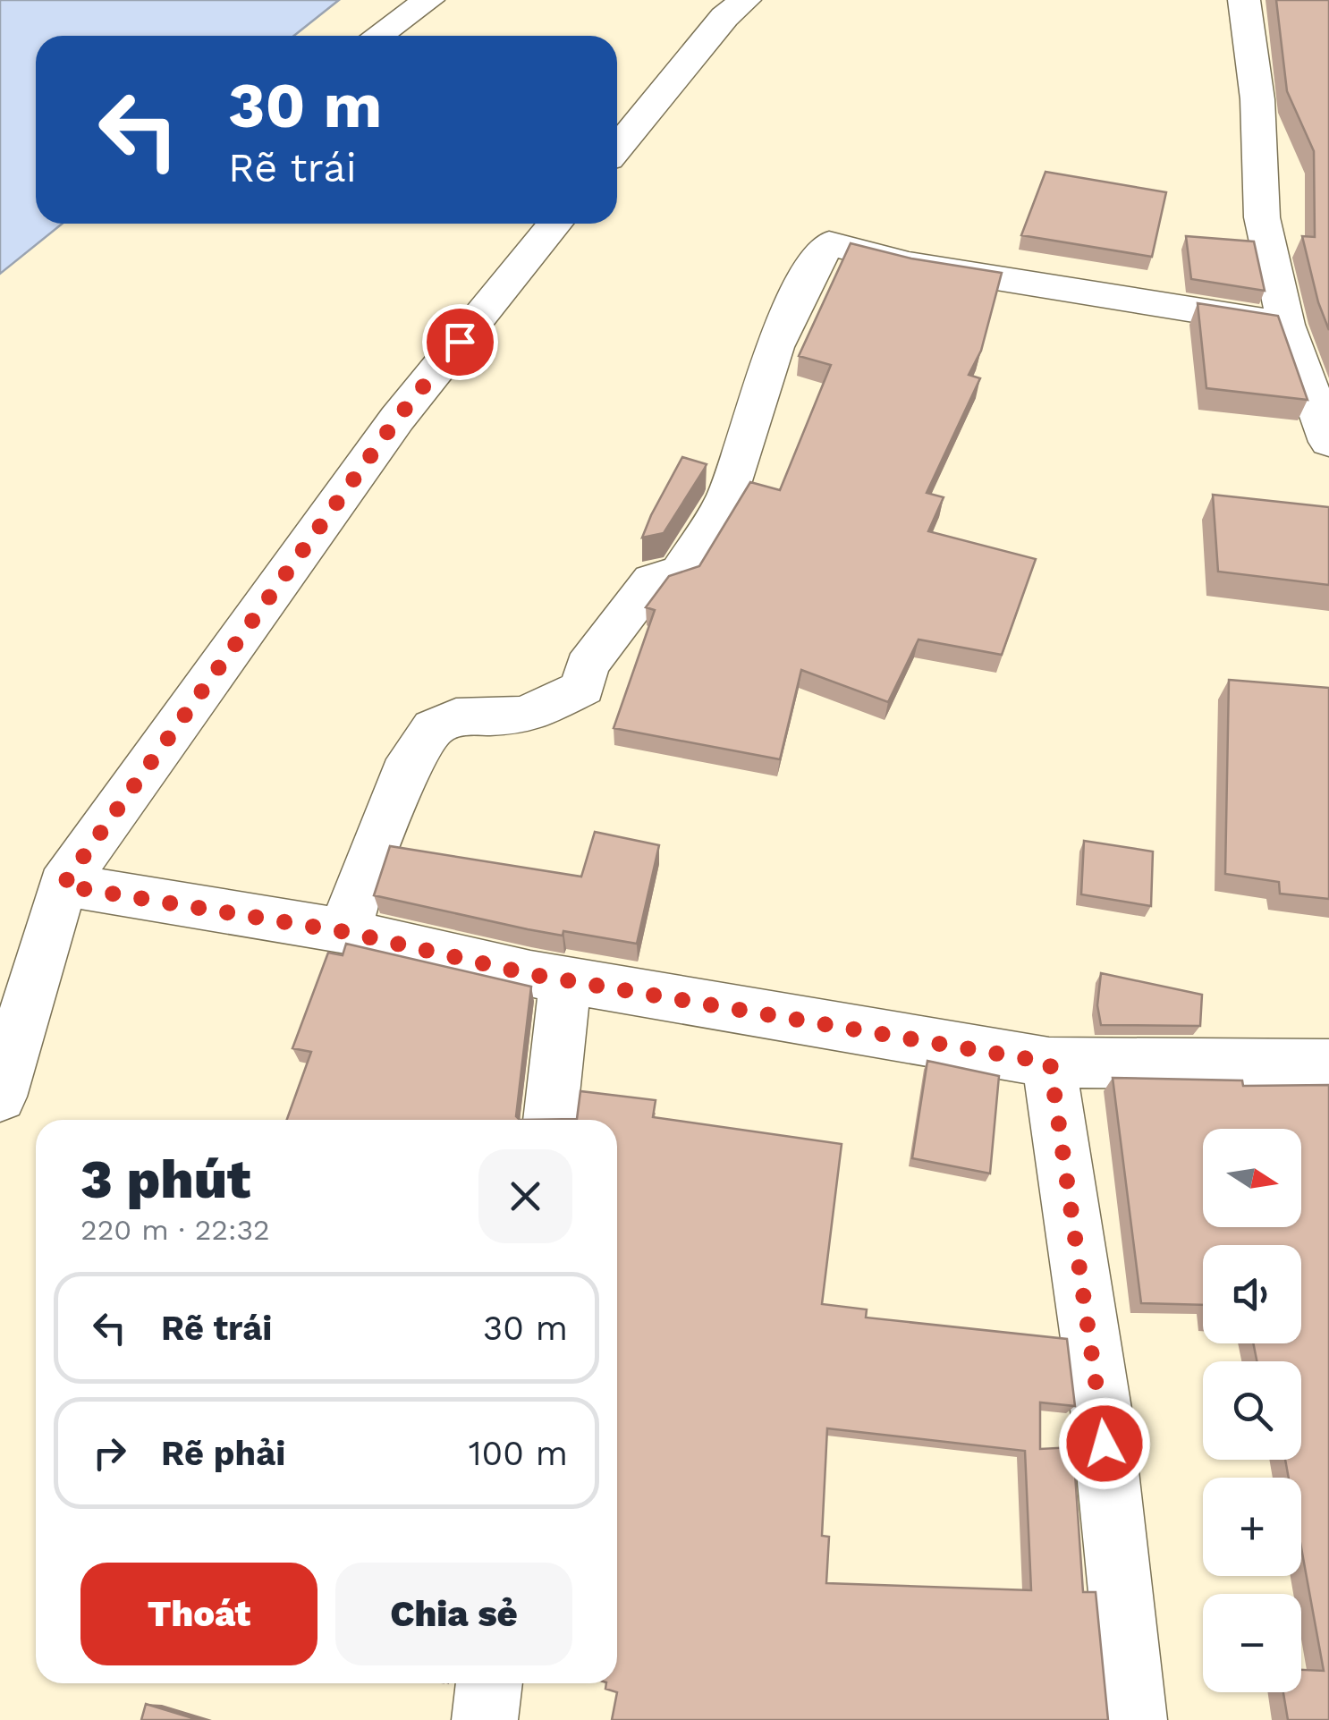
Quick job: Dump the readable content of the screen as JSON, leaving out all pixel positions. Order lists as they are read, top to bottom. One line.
{"north":"right","page":{"turn":["30 m","Rẽ trái"],"heading":["3 phút","220 m · 22:32"],"map_buttons":["+","−"],"list":[{"name":"Rẽ trái","value":"30 m"},{"name":"Rẽ phải","value":"100 m"}],"buttons":["Thoát","Chia sẻ"]}}
